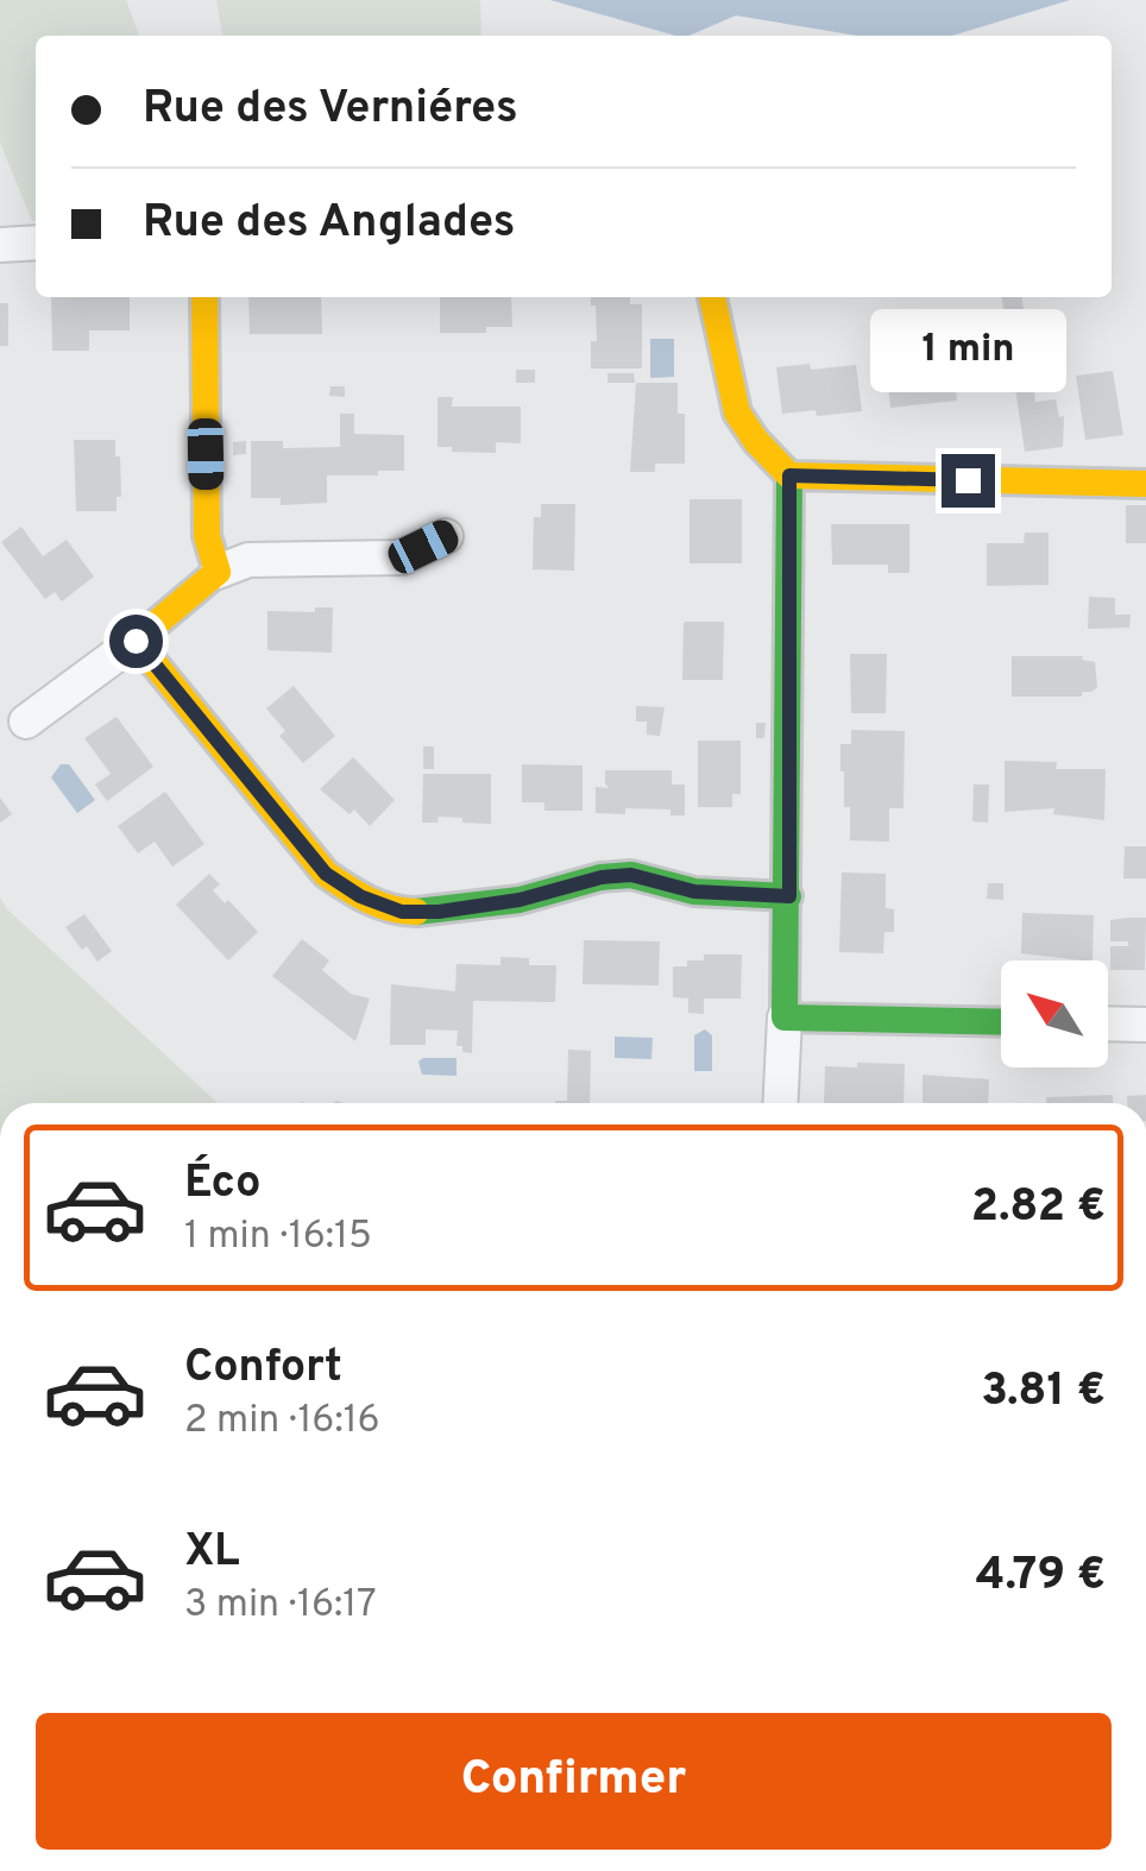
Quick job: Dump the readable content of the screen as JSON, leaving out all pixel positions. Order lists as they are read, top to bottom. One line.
{"north":"top left","page":{"banner":["Rue des Verniéres","Rue des Anglades"],"bubble":"1 min","list":[{"name":"Éco","note":"1 min · 16:15","value":"2.82 €"},{"name":"Confort","note":"2 min · 16:16","value":"3.81 €"},{"name":"XL","note":"3 min · 16:17","value":"4.79 €"}],"buttons":"Confirmer"}}
